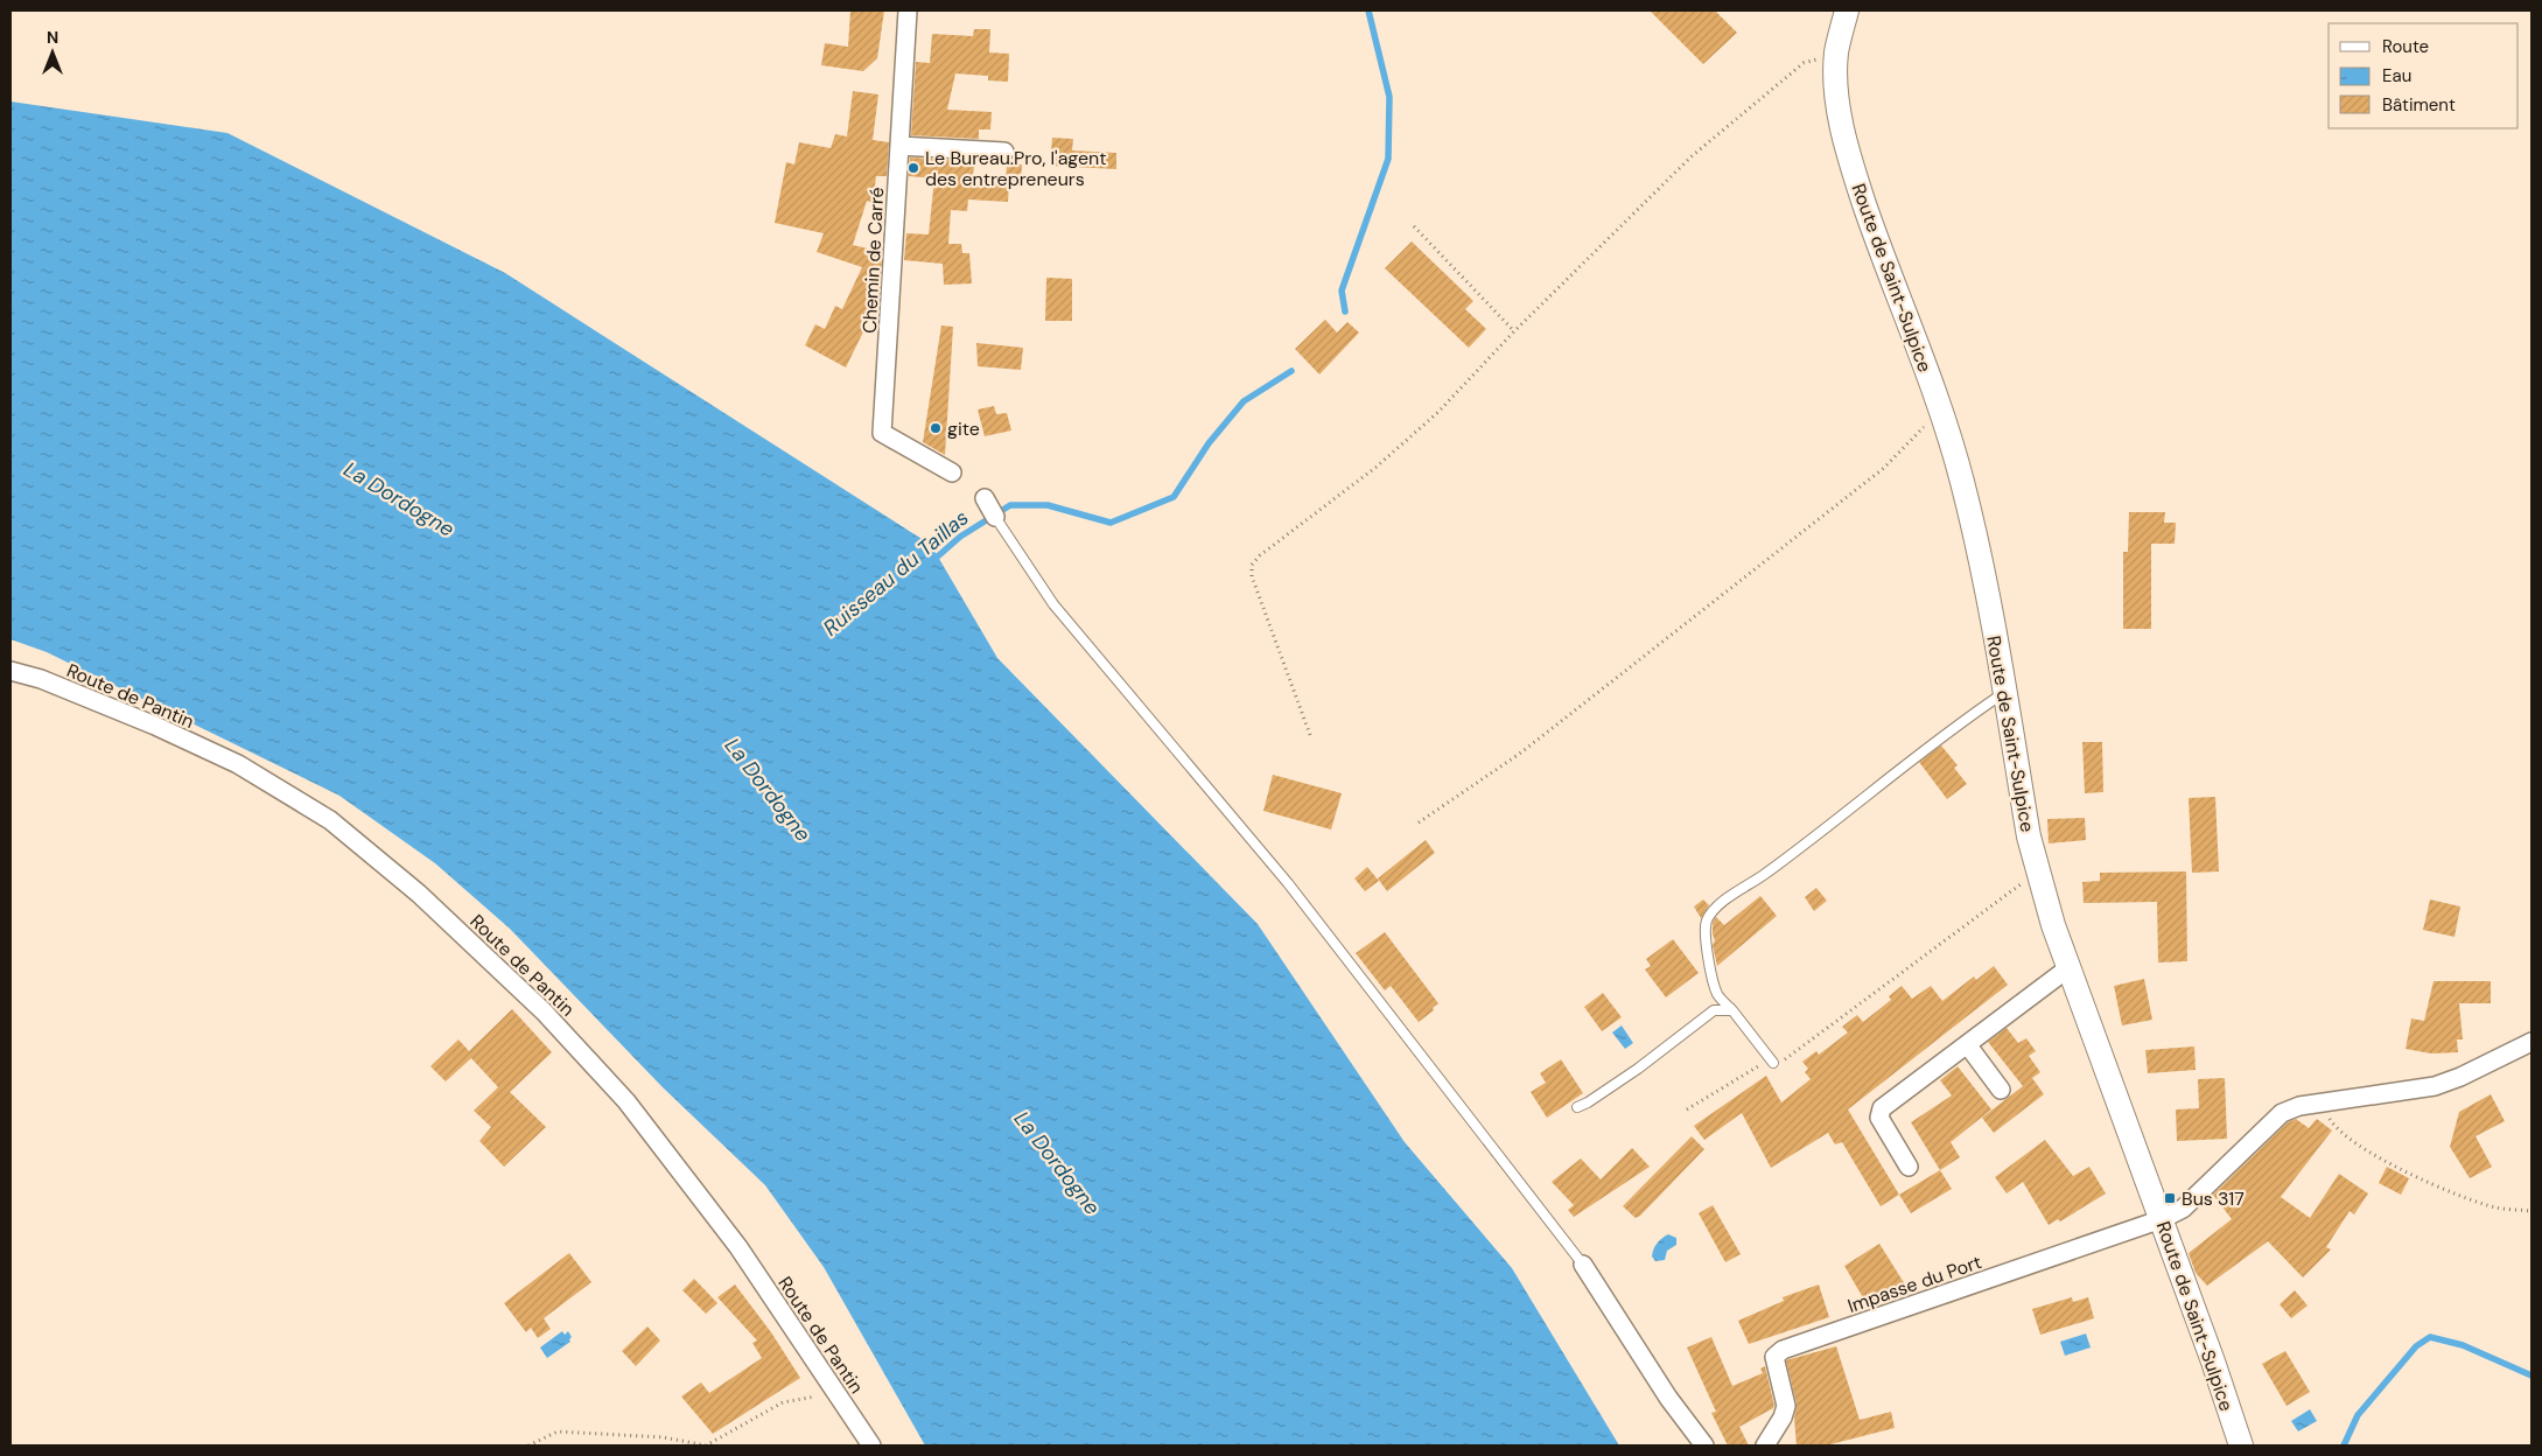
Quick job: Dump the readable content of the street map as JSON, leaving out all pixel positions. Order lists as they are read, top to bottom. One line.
{"streets":{"main road":["Route de Saint-Sulpice"],"street":["Chemin de Carré","Route de Pantin","Impasse du Port"]},"crossings":[["Route de Saint-Sulpice","Impasse du Port"]],"water":["La Dordogne","Ruisseau du Taillas"],"places":{"other":["Le Bureau.Pro, l'agent des entrepreneurs","gite"],"transit":["Bus 317"]},"legend":["Route","Eau","Bâtiment"],"north":"top"}
